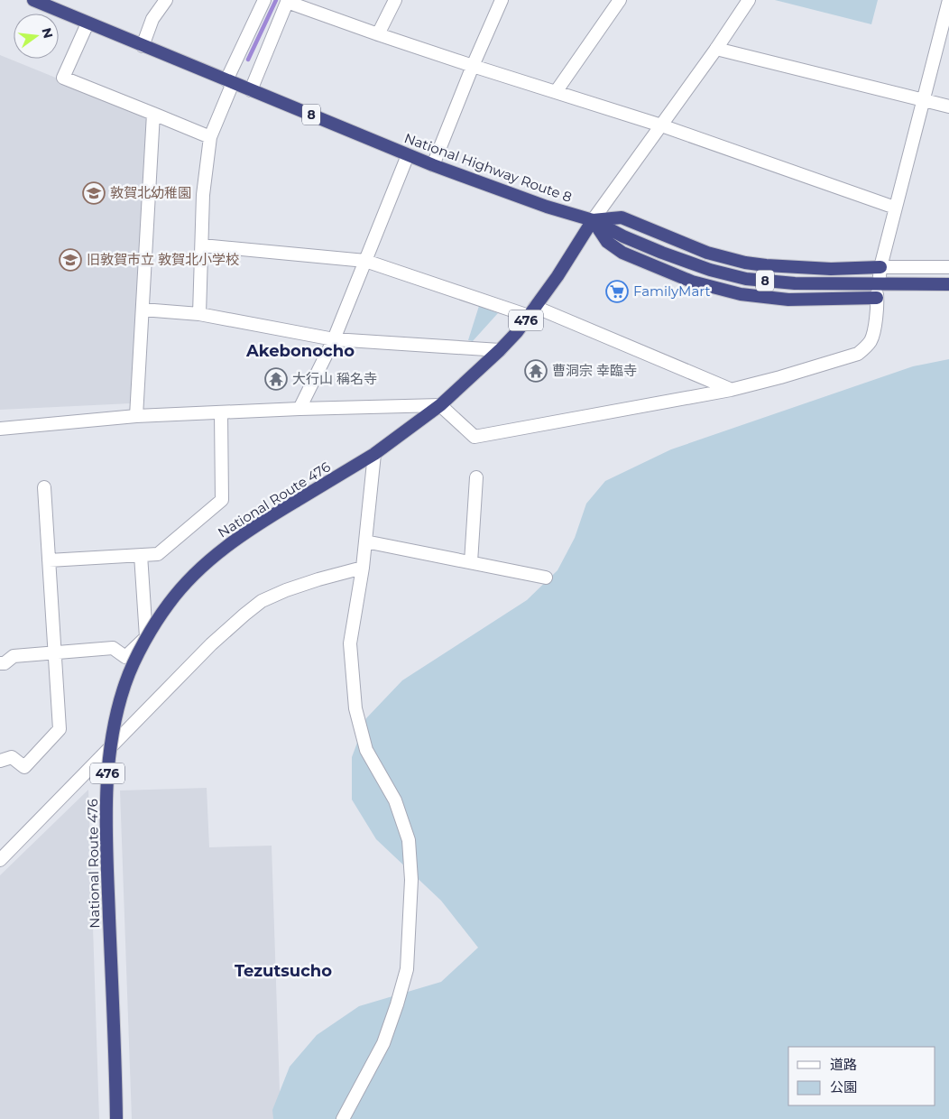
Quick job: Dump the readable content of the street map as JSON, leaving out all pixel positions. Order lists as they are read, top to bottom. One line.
{"streets":{"highway":["8","National Highway Route 8","476","National Route 476"]},"crossings":[["National Highway Route 8","National Route 476"]],"districts":["Akebonocho","Tezutsucho"],"places":{"school or university":["敦賀北幼稚園","旧敦賀市立 敦賀北小学校"],"supermarket":["FamilyMart"],"temple":["曹洞宗 幸臨寺","大行山 稱名寺"]},"legend":["道路","公園"],"north":"right"}
